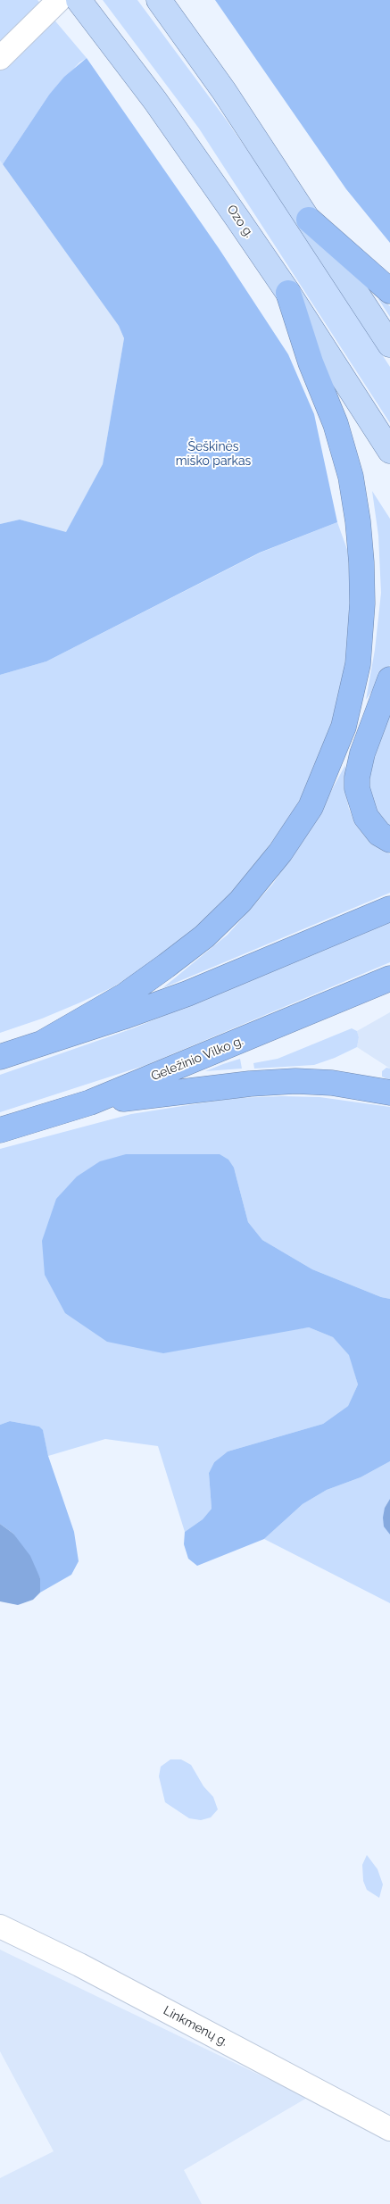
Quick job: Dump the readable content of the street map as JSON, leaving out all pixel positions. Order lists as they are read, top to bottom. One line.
{"streets":{"highway":["Geležinio Vilko g."],"main road":["Ozo g."],"street":["Linkmenų g."]},"parks":["Šeškinės miško parkas"]}
